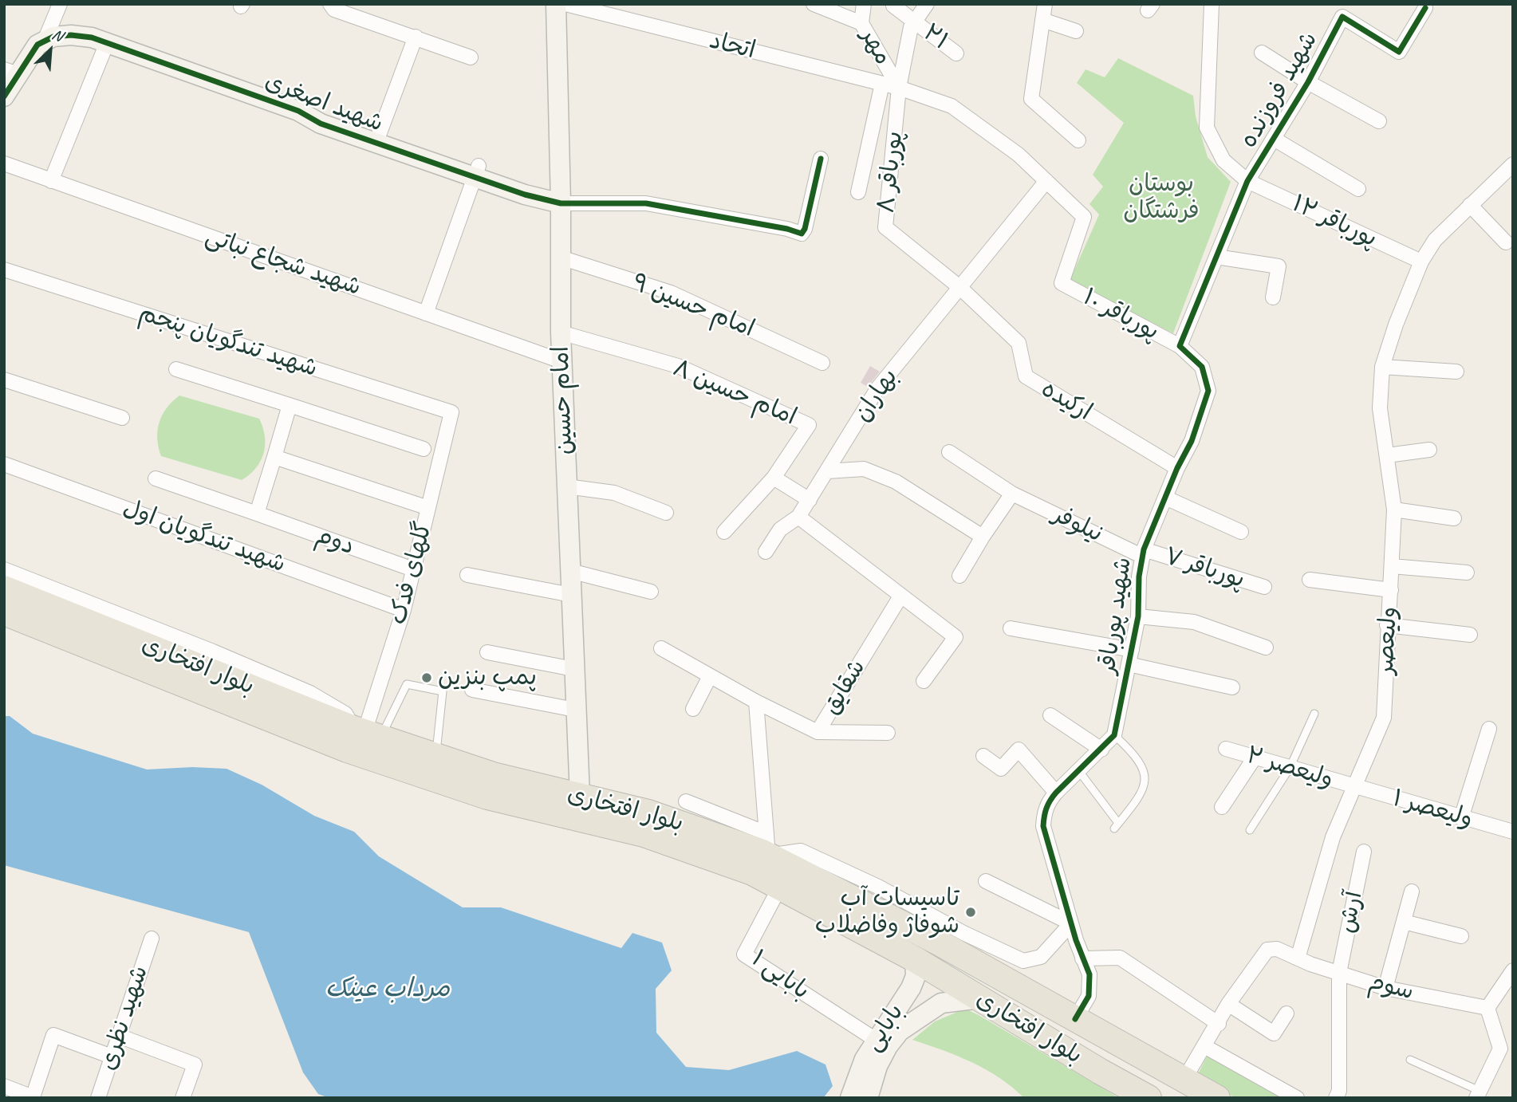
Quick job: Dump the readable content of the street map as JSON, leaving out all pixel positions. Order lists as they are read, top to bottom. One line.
{"streets":{"highway":["بلوار افتخاری"],"street":["۲۱","اتحاد","مهر","شهید فروزنده","شهید اصغری","پورباقر ۸","پورباقر ۱۲","شهید شجاع نباتی","امام حسین ۹","پورباقر ۱۰","شهید تندگویان پنجم","امام حسین ۸","بهاران","امام حسین","ارکیده","نیلوفر","شهید تندگویان اول","دوم","پورباقر ۷","گلهای فدک","شهید پورباقر","ولیعصر","شقایق","ولیعصر ۲","ولیعصر ۱","آرش","بابایی ۱","سوم","شهید نظری","بابایی"]},"crossings":[["اتحاد","مهر"],["اتحاد","پورباقر ۸"],["اتحاد","پورباقر ۱۰"],["اتحاد","بهاران"],["مهر","پورباقر ۸"],["شهید فروزنده","پورباقر ۱۲"],["شهید اصغری","امام حسین"],["پورباقر ۸","بهاران"],["پورباقر ۸","ارکیده"],["پورباقر ۱۲","ولیعصر"],["شهید شجاع نباتی","امام حسین"],["امام حسین ۹","امام حسین"],["پورباقر ۱۰","شهید پورباقر"],["شهید تندگویان پنجم","گلهای فدک"],["امام حسین ۸","امام حسین"],["بهاران","ارکیده"],["امام حسین","بلوار افتخاری"],["ارکیده","شهید پورباقر"],["نیلوفر","پورباقر ۷"],["نیلوفر","شهید پورباقر"],["شهید تندگویان اول","گلهای فدک"],["دوم","گلهای فدک"],["پورباقر ۷","شهید پورباقر"],["گلهای فدک","بلوار افتخاری"],["ولیعصر","ولیعصر ۲"],["ولیعصر","ولیعصر ۱"],["ولیعصر","سوم"],["بلوار افتخاری","بابایی ۱"],["بلوار افتخاری","بابایی"],["ولیعصر ۲","ولیعصر ۱"],["آرش","سوم"],["بابایی ۱","بابایی"]],"water":["مرداب عینک"],"parks":["بوستان فرشتگان"],"places":["پمپ بنزین","تاسیسات آب شوفاژ وفاضلاب"],"north":"top right"}
